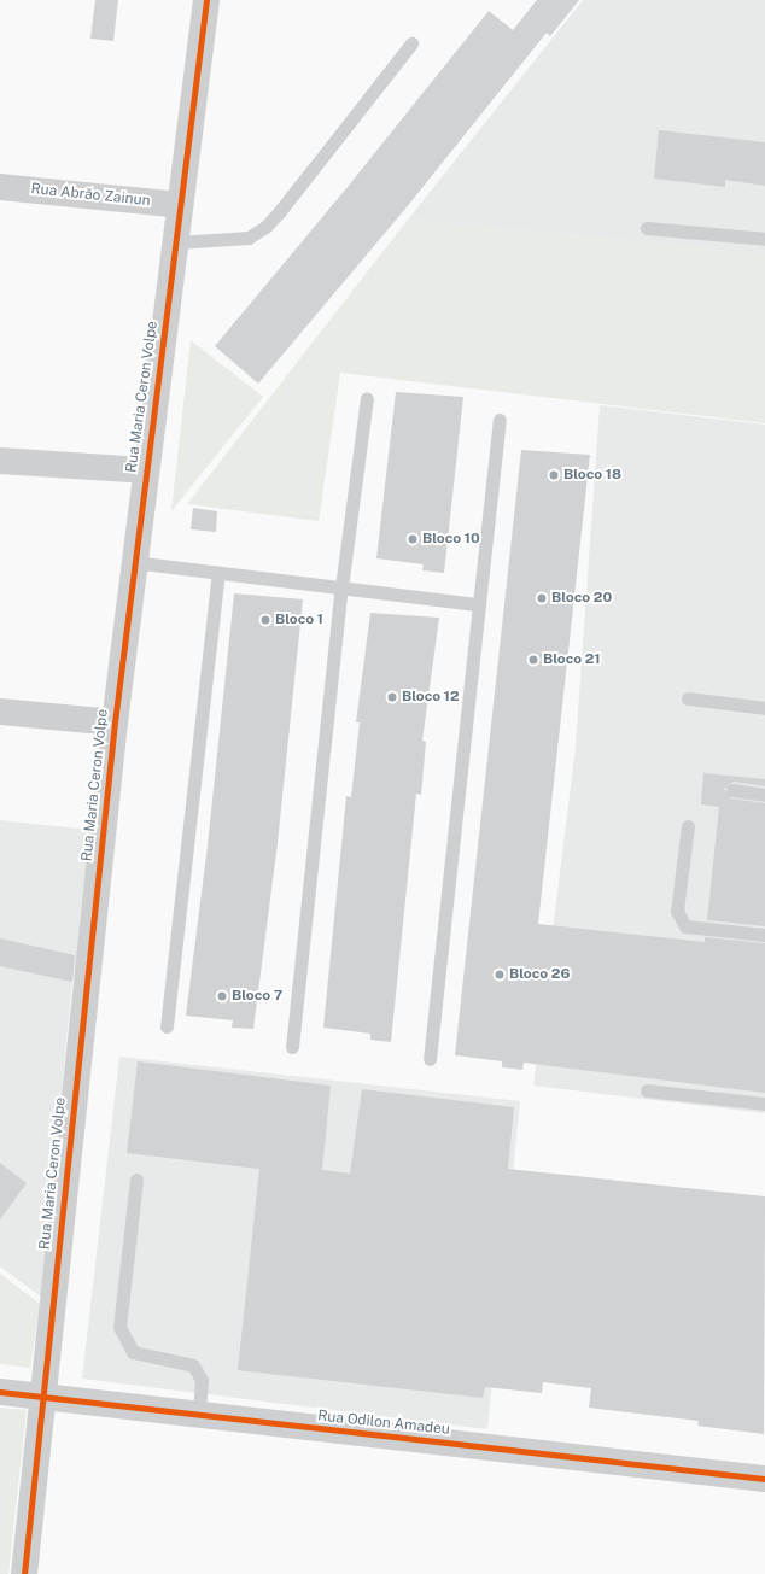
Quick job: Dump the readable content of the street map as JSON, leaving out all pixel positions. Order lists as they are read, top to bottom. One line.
{"streets":{"street":["Rua Abrão Zainun","Rua Maria Ceron Volpe","Rua Odilon Amadeu"]},"crossings":[["Rua Abrão Zainun","Rua Maria Ceron Volpe"],["Rua Maria Ceron Volpe","Rua Odilon Amadeu"]],"places":["Bloco 18","Bloco 10","Bloco 20","Bloco 1","Bloco 21","Bloco 12","Bloco 26","Bloco 7"]}
